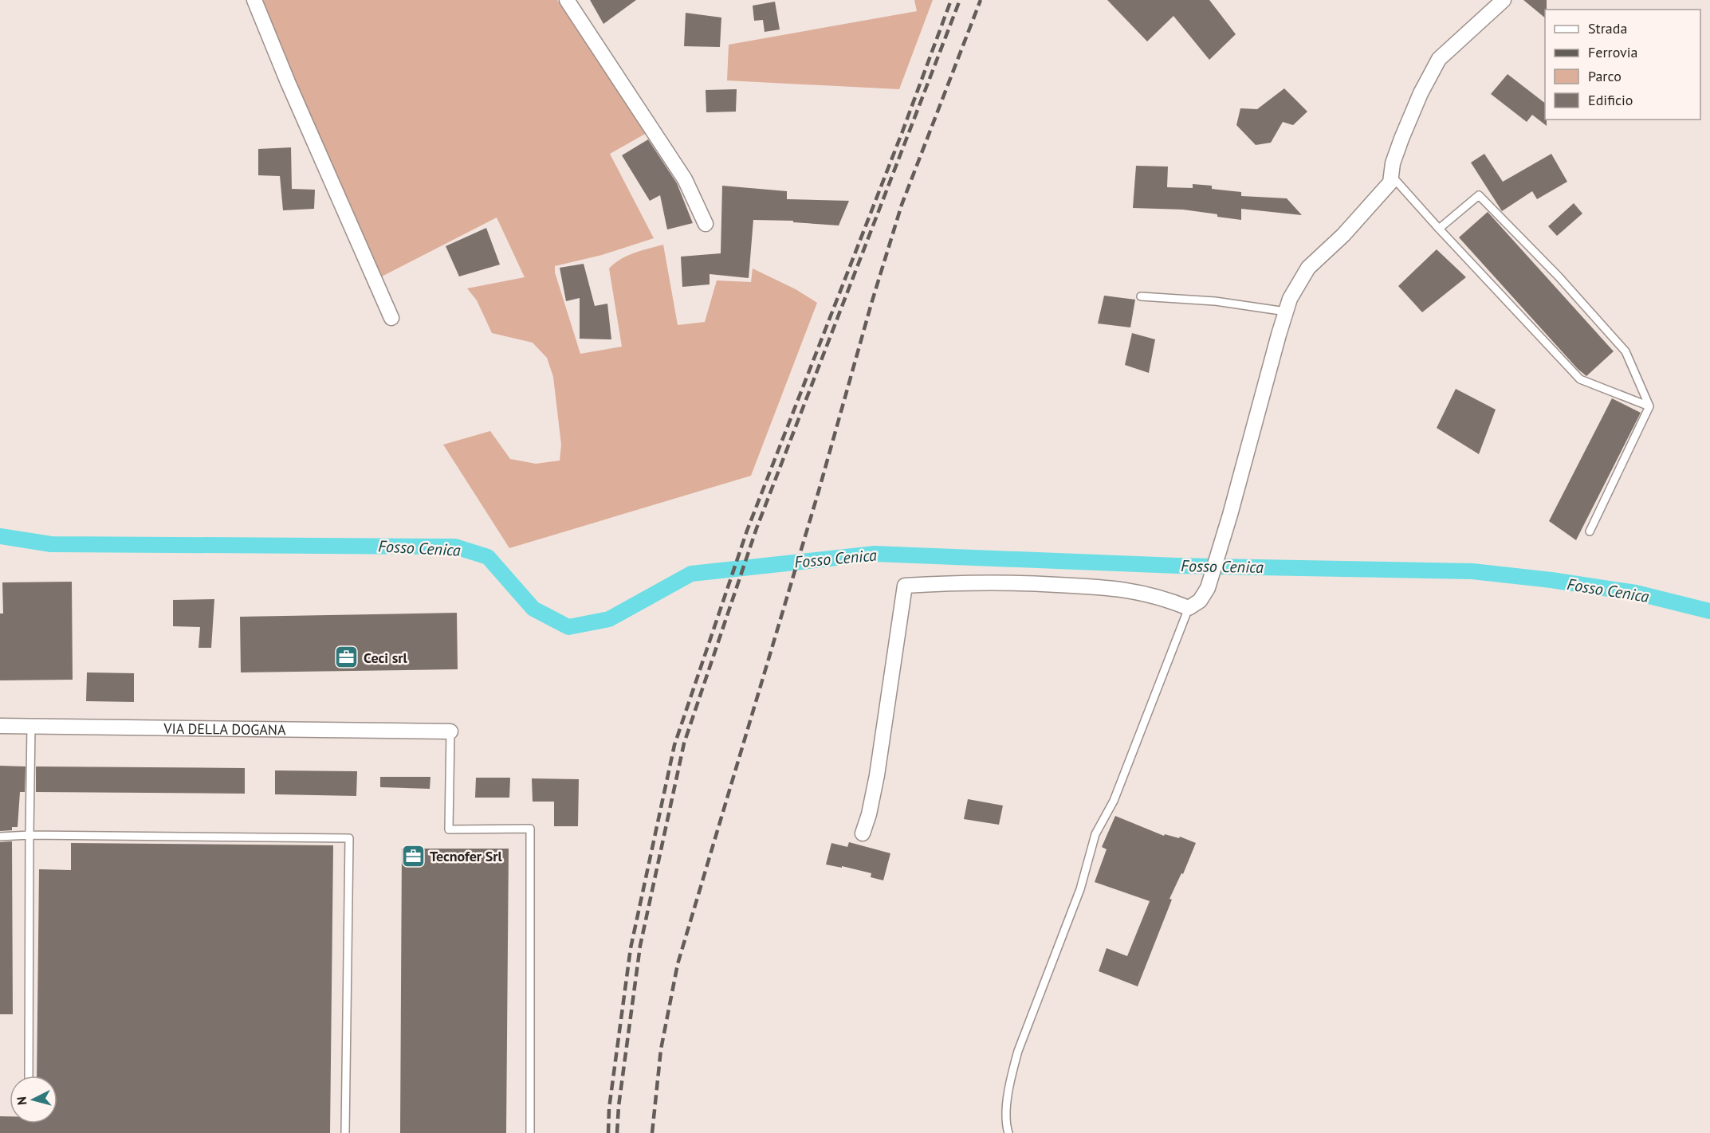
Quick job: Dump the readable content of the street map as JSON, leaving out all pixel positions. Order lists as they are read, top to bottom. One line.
{"streets":{"street":["VIA DELLA DOGANA"]},"water":["Fosso Cenica"],"places":{"office":["Ceci srl","Tecnofer Srl"]},"legend":["Strada","Ferrovia","Parco","Edificio"],"north":"left"}
